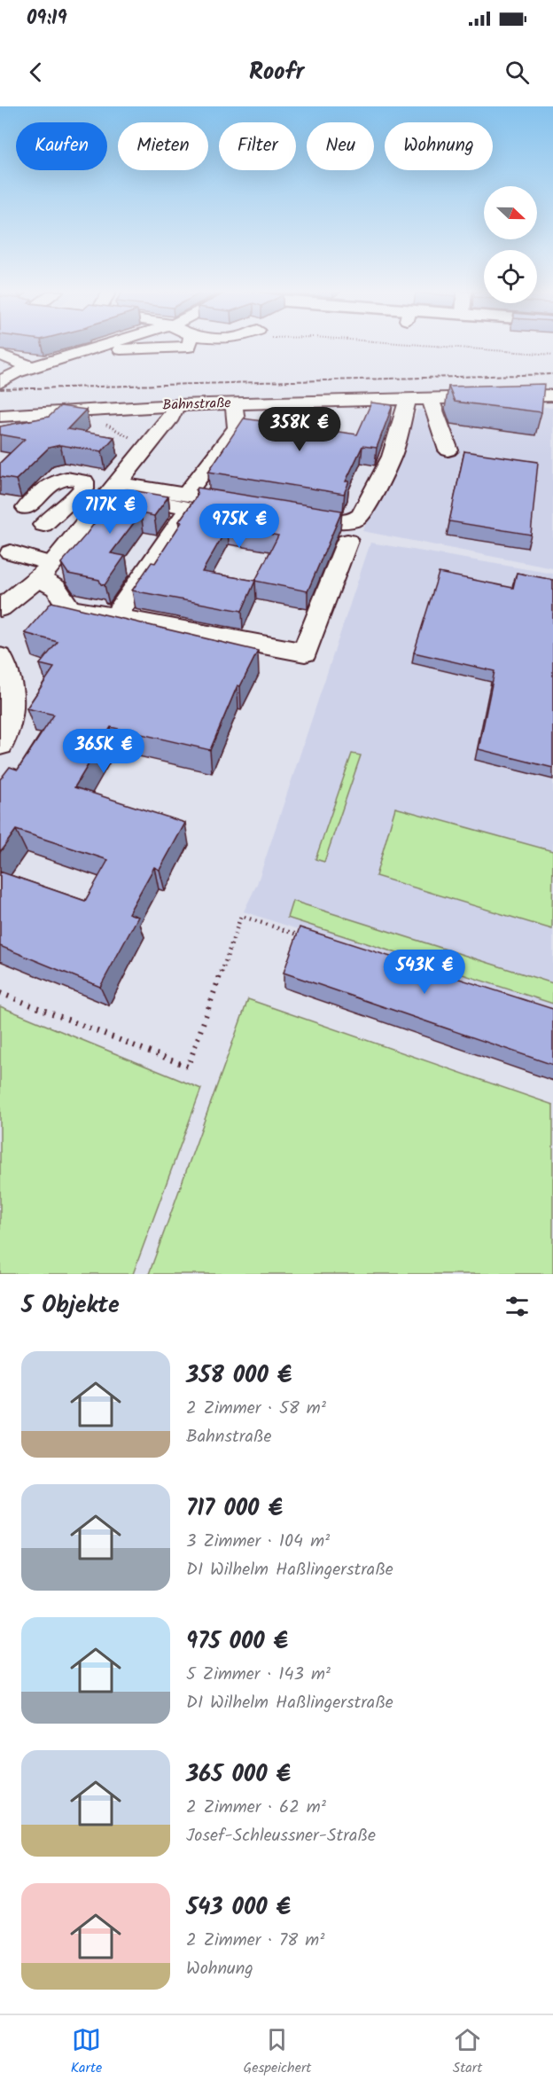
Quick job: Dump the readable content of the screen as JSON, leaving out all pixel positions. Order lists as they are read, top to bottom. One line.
{"streets":{"street":["Bahnstraße"]},"north":"right","page":{"status":"09:19","header":"Roofr","chip":["Kaufen","Mieten","Filter","Neu","Wohnung"],"price":["358K €","717K €","975K €","365K €","543K €"],"heading":"5 Objekte","list":[{"name":"358 000 €","note":"2 Zimmer · 58 m² · Bahnstraße"},{"name":"717 000 €","note":"3 Zimmer · 104 m² · DI Wilhelm Haßlingerstraße"},{"name":"975 000 €","note":"5 Zimmer · 143 m² · DI Wilhelm Haßlingerstraße"},{"name":"365 000 €","note":"2 Zimmer · 62 m² · Josef-Schleussner-Straße"},{"name":"543 000 €","note":"2 Zimmer · 78 m² · Wohnung"}],"tabs":["Karte","Gespeichert","Start"]}}
